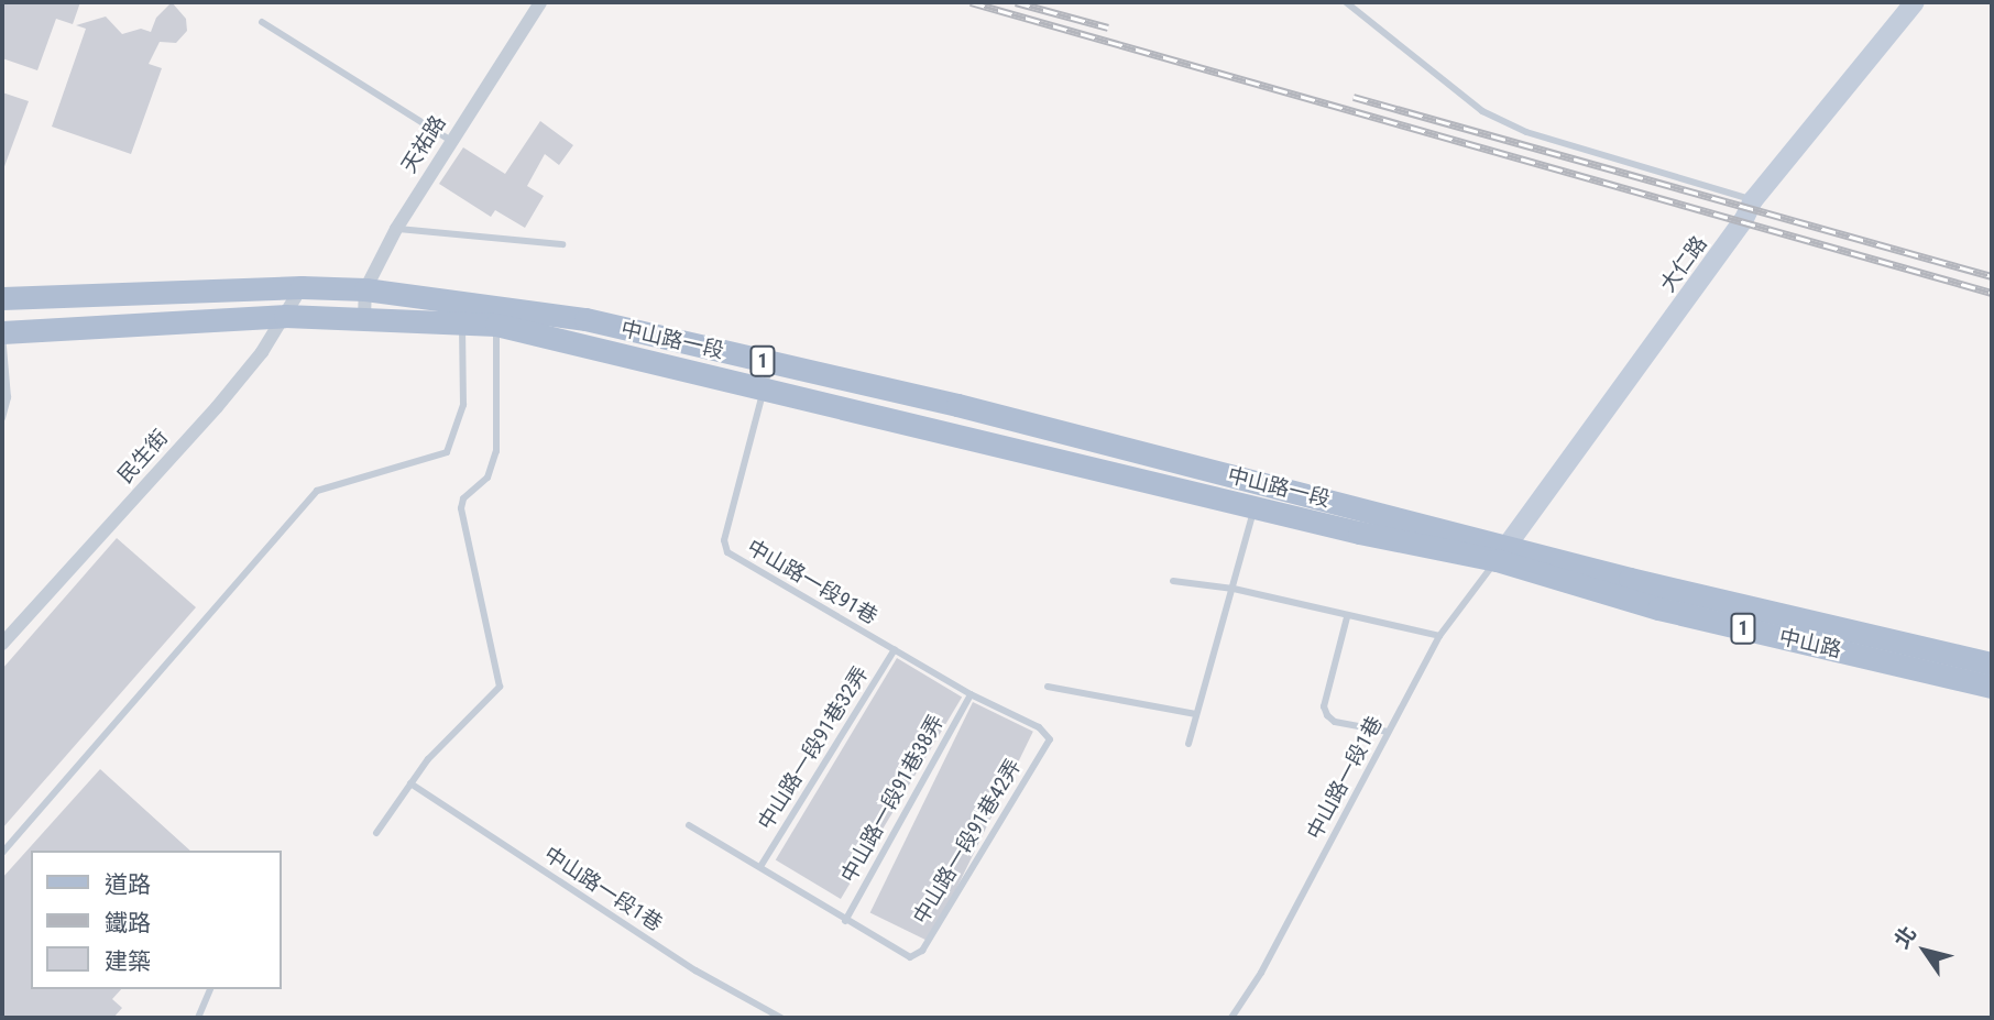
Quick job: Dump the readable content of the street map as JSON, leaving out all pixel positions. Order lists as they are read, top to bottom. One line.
{"streets":{"main road":["中山路一段","1","中山路"],"street":["天祐路","大仁路","民生街"],"lane":["中山路一段91巷","中山路一段91巷32弄","中山路一段1巷","中山路一段91巷38弄","中山路一段91巷42弄"]},"crossings":[["天祐路","中山路一段"],["大仁路","中山路一段"],["大仁路","中山路"],["大仁路","中山路一段1巷"],["中山路一段","民生街"],["中山路一段","中山路一段91巷"],["中山路一段","中山路"],["中山路一段","中山路一段1巷"],["中山路一段91巷","中山路一段91巷32弄"],["中山路一段91巷","中山路一段91巷38弄"],["中山路一段91巷","中山路一段91巷42弄"],["中山路","中山路一段1巷"],["中山路一段91巷38弄","中山路一段91巷42弄"]],"legend":["道路","鐵路","建築"],"north":"top left"}
